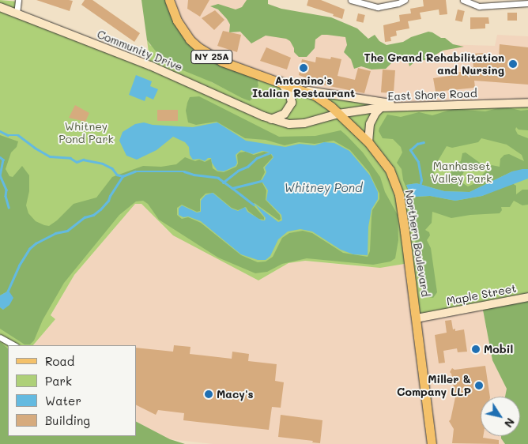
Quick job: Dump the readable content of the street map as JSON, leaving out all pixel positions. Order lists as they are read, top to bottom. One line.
{"streets":{"main road":["Community Drive","NY 25A","East Shore Road","Northern Boulevard","Maple Street"]},"crossings":[["Community Drive","East Shore Road"],["Community Drive","Northern Boulevard"],["East Shore Road","Northern Boulevard"],["Northern Boulevard","Maple Street"]],"water":["Whitney Pond"],"parks":["Whitney Pond Park","Manhasset Valley Park"],"places":["The Grand Rehabilitation and Nursing","Antonino's Italian Restaurant","Mobil","Miller & Company LLP","Macy's"],"legend":["Road","Park","Water","Building"],"north":"bottom right"}
